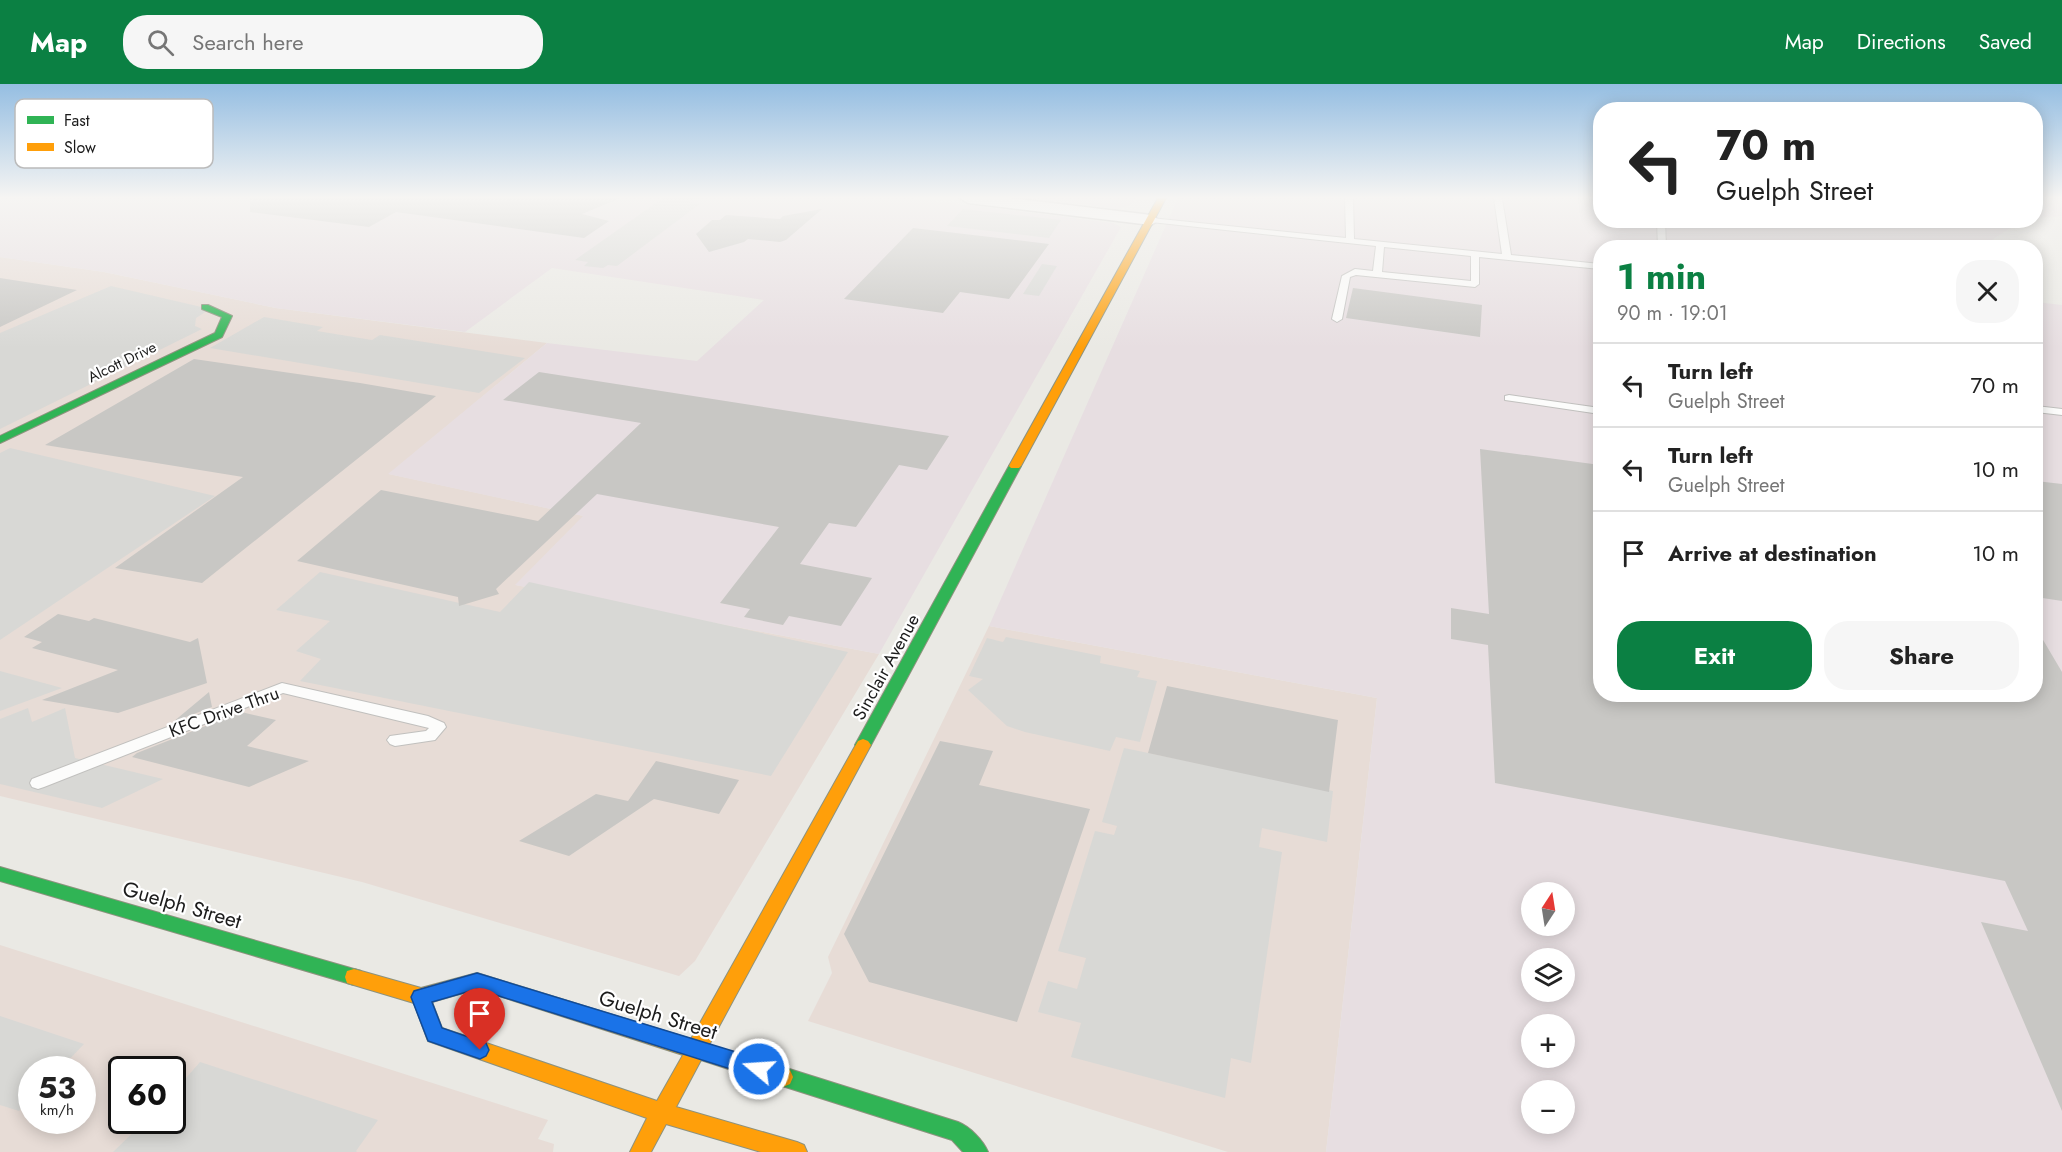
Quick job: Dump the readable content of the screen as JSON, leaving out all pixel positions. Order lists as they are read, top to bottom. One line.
{"streets":{"street":["Alcott Drive","Sinclair Avenue","Guelph Street"],"lane":["KFC Drive Thru"]},"crossings":[["Sinclair Avenue","Guelph Street"]],"legend":["Fast","Slow"],"north":"top","page":{"header":"Map","search":"Search here","nav":["Map","Directions","Saved"],"turn":["70 m","Guelph Street"],"heading":["1 min","90 m · 19:01"],"list":[{"name":"Turn left","note":"Guelph Street","value":"70 m"},{"name":"Turn left","note":"Guelph Street","value":"10 m"},{"name":"Arrive at destination","value":"10 m"}],"buttons":["Exit","Share"],"map_buttons":["+","−"],"speed":"53 km/h","limit":"60"}}
